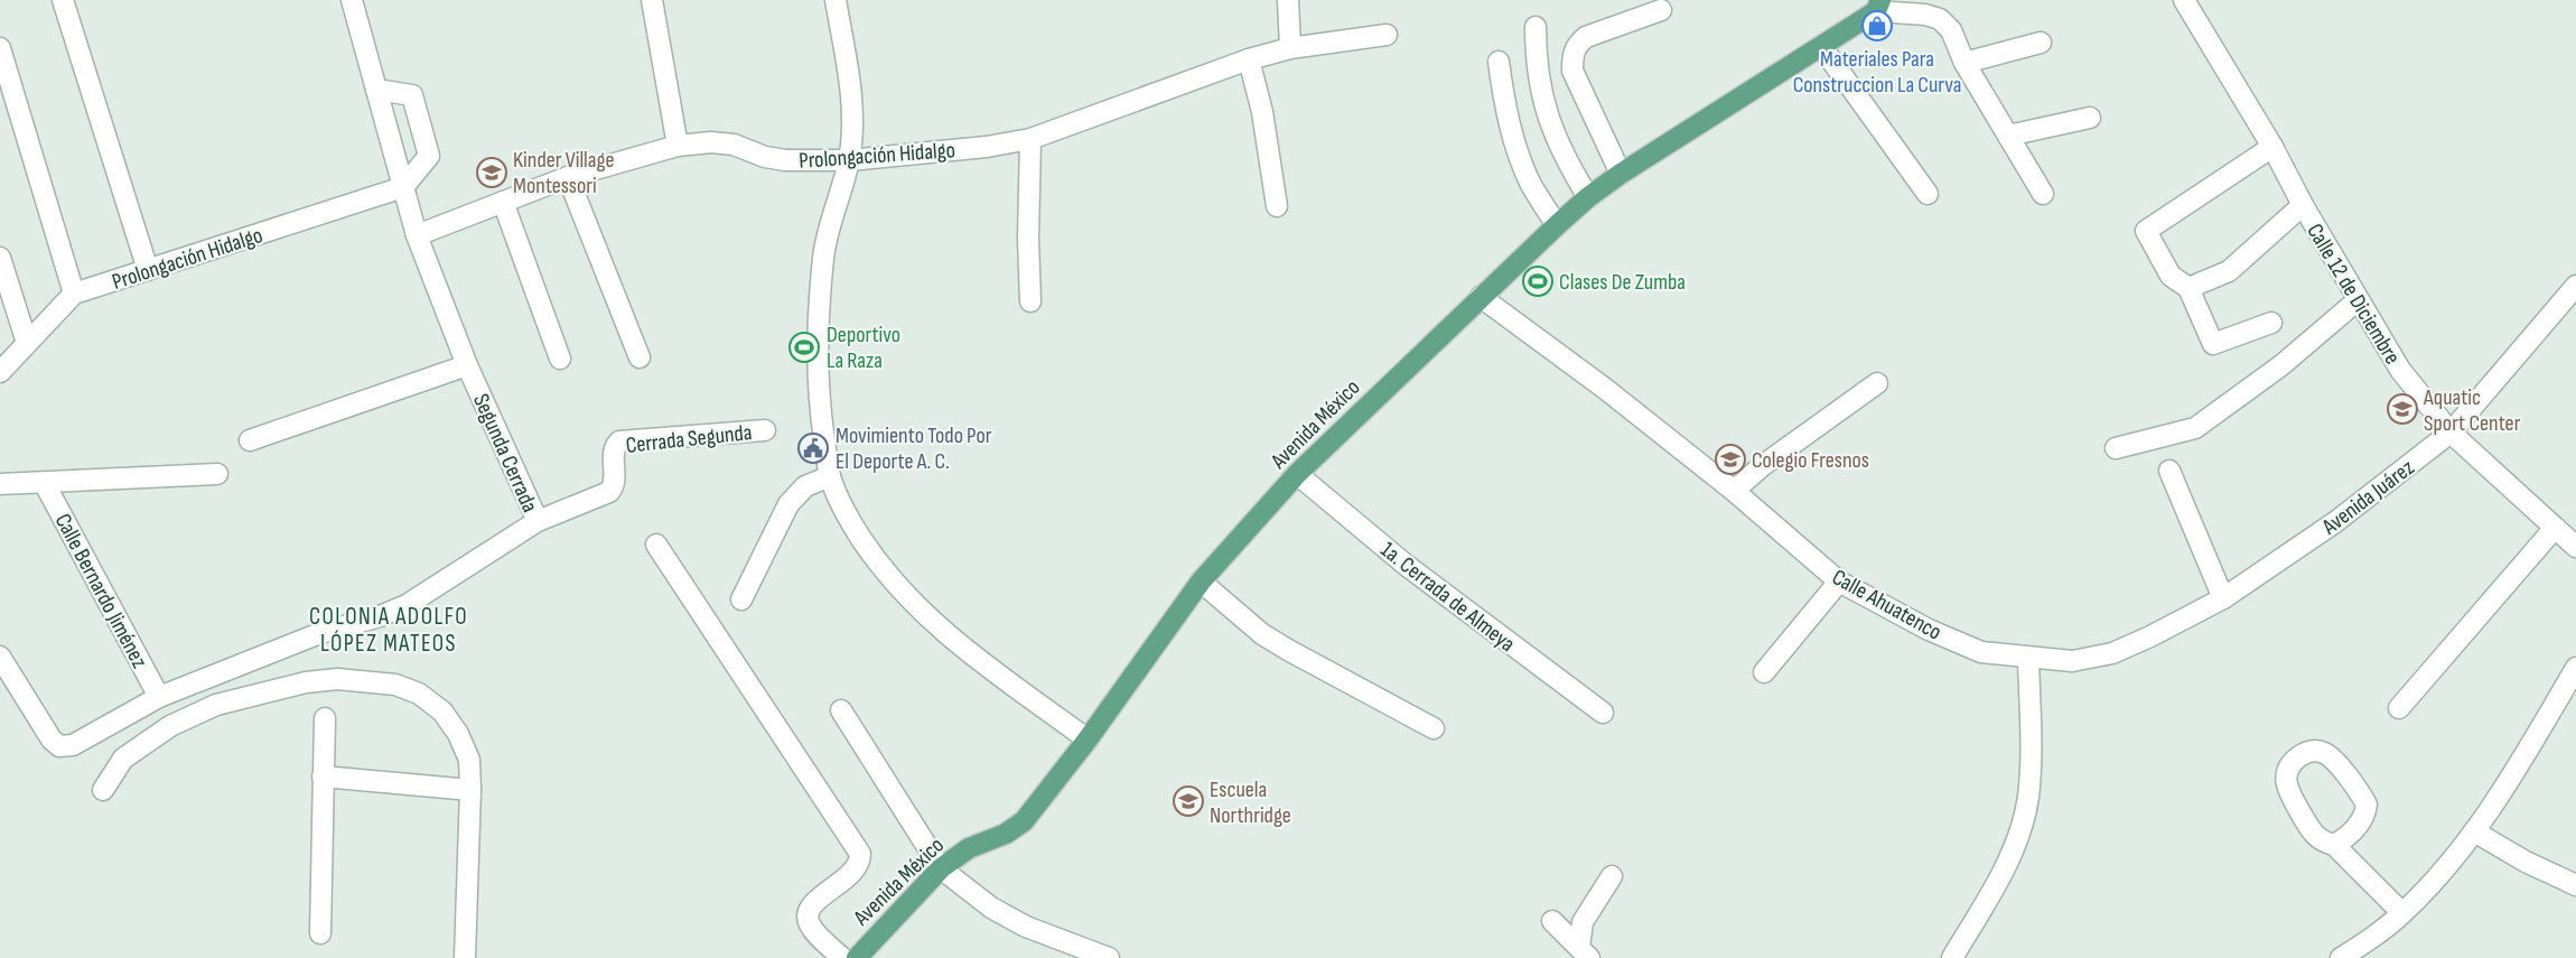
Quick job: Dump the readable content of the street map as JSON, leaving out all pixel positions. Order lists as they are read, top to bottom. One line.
{"streets":{"main road":["Avenida México"],"street":["Prolongación Hidalgo","Calle 12 de Diciembre","Cerrada Segunda","Segunda Cerrada","Avenida Juárez","Calle Bernardo Jiménez","1a. Cerrada de Almeya","Calle Ahuatenco"]},"crossings":[["Prolongación Hidalgo","Segunda Cerrada"],["Calle 12 de Diciembre","Avenida Juárez"],["Avenida México","1a. Cerrada de Almeya"],["Avenida México","Calle Ahuatenco"],["Cerrada Segunda","Segunda Cerrada"],["Segunda Cerrada","Calle Bernardo Jiménez"],["Avenida Juárez","Calle Ahuatenco"]],"districts":["COLONIA ADOLFO LÓPEZ MATEOS"],"places":{"shop":["Materiales Para Construccion La Curva"],"school or university":["Kinder Village Montessori","Aquatic Sport Center","Colegio Fresnos","Escuela Northridge"],"sports":["Clases De Zumba","Deportivo La Raza"],"public building":["Movimiento Todo Por El Deporte A. C."]}}
